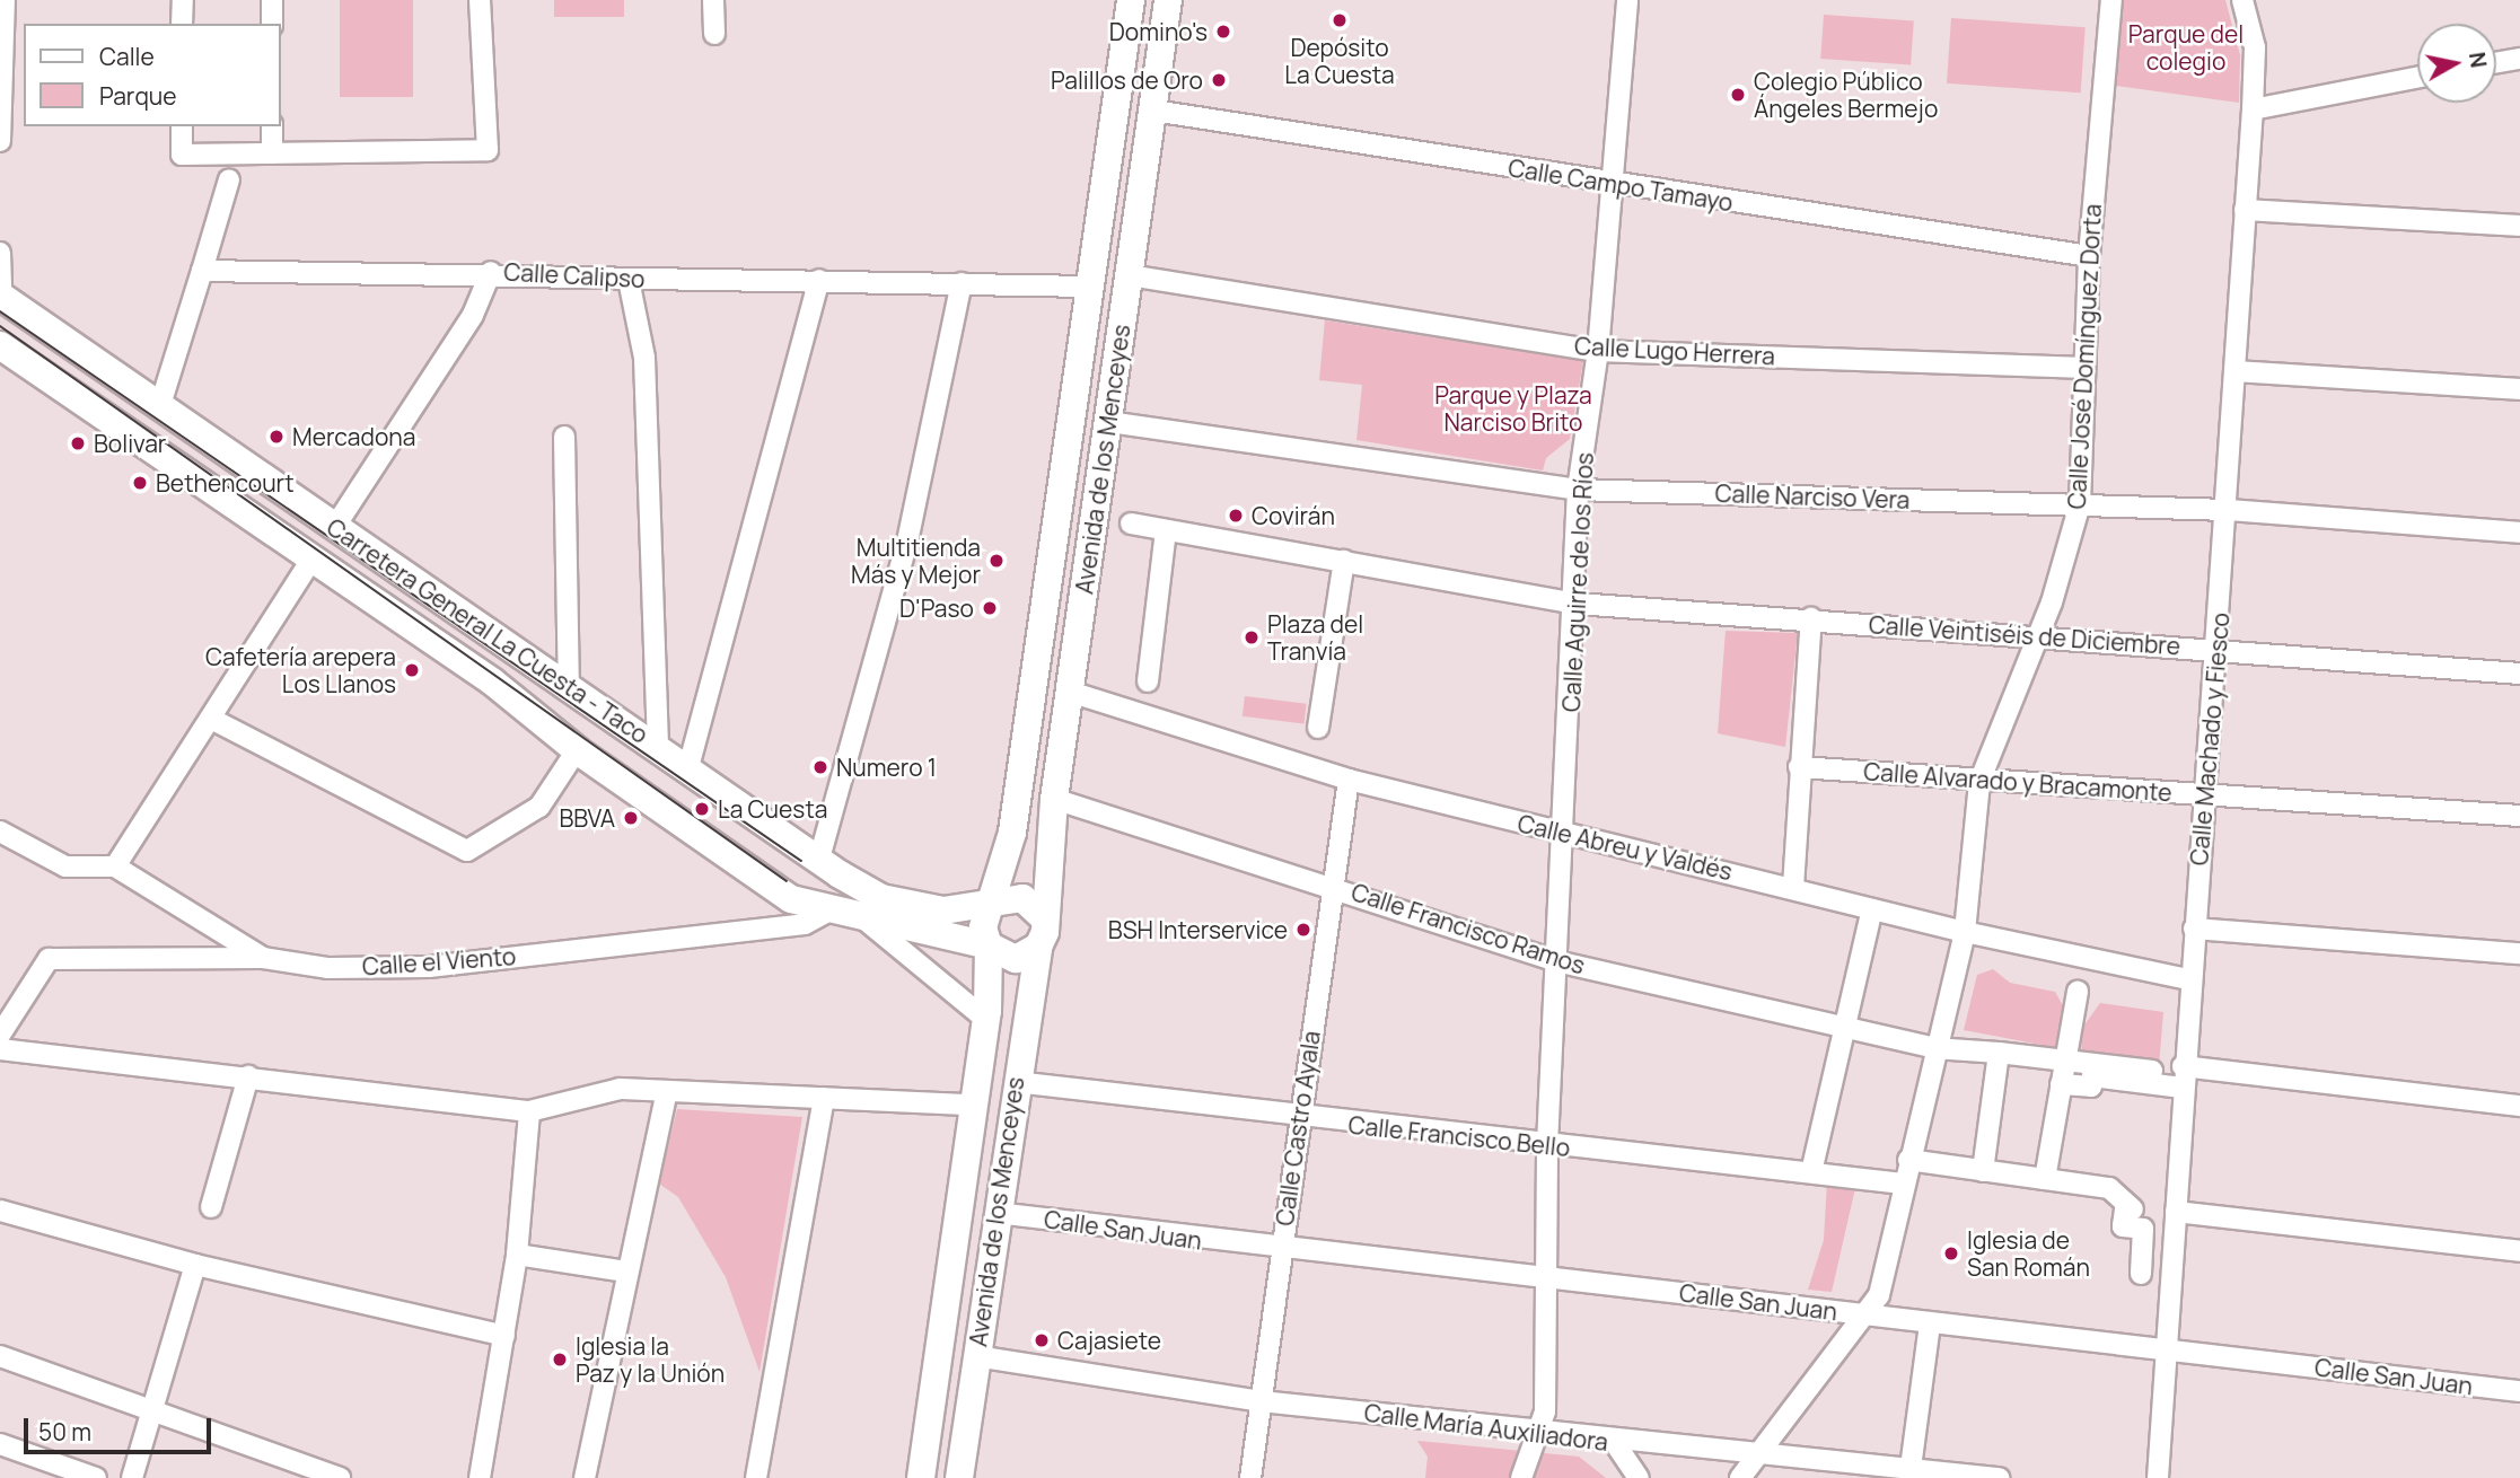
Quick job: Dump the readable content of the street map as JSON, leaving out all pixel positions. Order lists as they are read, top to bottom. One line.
{"streets":{"main road":["Avenida de los Menceyes","Carretera General La Cuesta - Taco"],"street":["Calle Campo Tamayo","Calle Calipso","Calle Lugo Herrera","Calle José Domínguez Dorta","Calle Narciso Vera","Calle Aguirre de los Ríos","Calle Veintiséis de Diciembre","Calle Machado y Fiesco","Calle Alvarado y Bracamonte","Calle Abreu y Valdés","Calle Francisco Ramos","Calle el Viento","Calle Castro Ayala","Calle Francisco Bello","Calle San Juan","Calle María Auxiliadora"]},"crossings":[["Calle Campo Tamayo","Calle José Domínguez Dorta"],["Calle Campo Tamayo","Avenida de los Menceyes"],["Calle Campo Tamayo","Calle Aguirre de los Ríos"],["Calle Calipso","Avenida de los Menceyes"],["Calle Lugo Herrera","Calle José Domínguez Dorta"],["Calle Lugo Herrera","Avenida de los Menceyes"],["Calle Lugo Herrera","Calle Aguirre de los Ríos"],["Calle José Domínguez Dorta","Calle Narciso Vera"],["Calle José Domínguez Dorta","Calle Veintiséis de Diciembre"],["Calle José Domínguez Dorta","Calle Alvarado y Bracamonte"],["Calle José Domínguez Dorta","Calle Abreu y Valdés"],["Calle José Domínguez Dorta","Calle Francisco Ramos"],["Calle José Domínguez Dorta","Calle Francisco Bello"],["Calle José Domínguez Dorta","Calle San Juan"],["Calle José Domínguez Dorta","Calle María Auxiliadora"],["Avenida de los Menceyes","Calle Narciso Vera"],["Avenida de los Menceyes","Carretera General La Cuesta - Taco"],["Avenida de los Menceyes","Calle Abreu y Valdés"],["Avenida de los Menceyes","Calle Francisco Ramos"],["Avenida de los Menceyes","Calle Francisco Bello"],["Avenida de los Menceyes","Calle San Juan"],["Avenida de los Menceyes","Calle María Auxiliadora"],["Calle Narciso Vera","Calle Aguirre de los Ríos"],["Calle Narciso Vera","Calle Machado y Fiesco"],["Calle Aguirre de los Ríos","Calle Veintiséis de Diciembre"],["Calle Aguirre de los Ríos","Calle Abreu y Valdés"],["Calle Aguirre de los Ríos","Calle Francisco Ramos"],["Calle Aguirre de los Ríos","Calle Francisco Bello"],["Calle Aguirre de los Ríos","Calle San Juan"],["Calle Aguirre de los Ríos","Calle María Auxiliadora"],["Carretera General La Cuesta - Taco","Calle el Viento"],["Calle Veintiséis de Diciembre","Calle Machado y Fiesco"],["Calle Machado y Fiesco","Calle Alvarado y Bracamonte"],["Calle Machado y Fiesco","Calle Abreu y Valdés"],["Calle Machado y Fiesco","Calle San Juan"],["Calle Abreu y Valdés","Calle Castro Ayala"],["Calle Francisco Ramos","Calle Castro Ayala"],["Calle Castro Ayala","Calle Francisco Bello"],["Calle Castro Ayala","Calle San Juan"],["Calle Castro Ayala","Calle María Auxiliadora"]],"parks":["Parque del colegio","Parque y Plaza Narciso Brito"],"places":["Depósito La Cuesta","Domino's","Palillos de Oro","Colegio Público Ángeles Bermejo","Mercadona","Bolivar","Bethencourt","Covirán","Multitienda Más y Mejor","D'Paso","Plaza del Tranvía","Cafetería arepera Los Llanos","Numero 1","La Cuesta","BBVA","BSH Interservice","Iglesia de San Román","Cajasiete","Iglesia la Paz y la Unión"],"legend":["Calle","Parque"],"scale_bar":"50 m","north":"right"}
